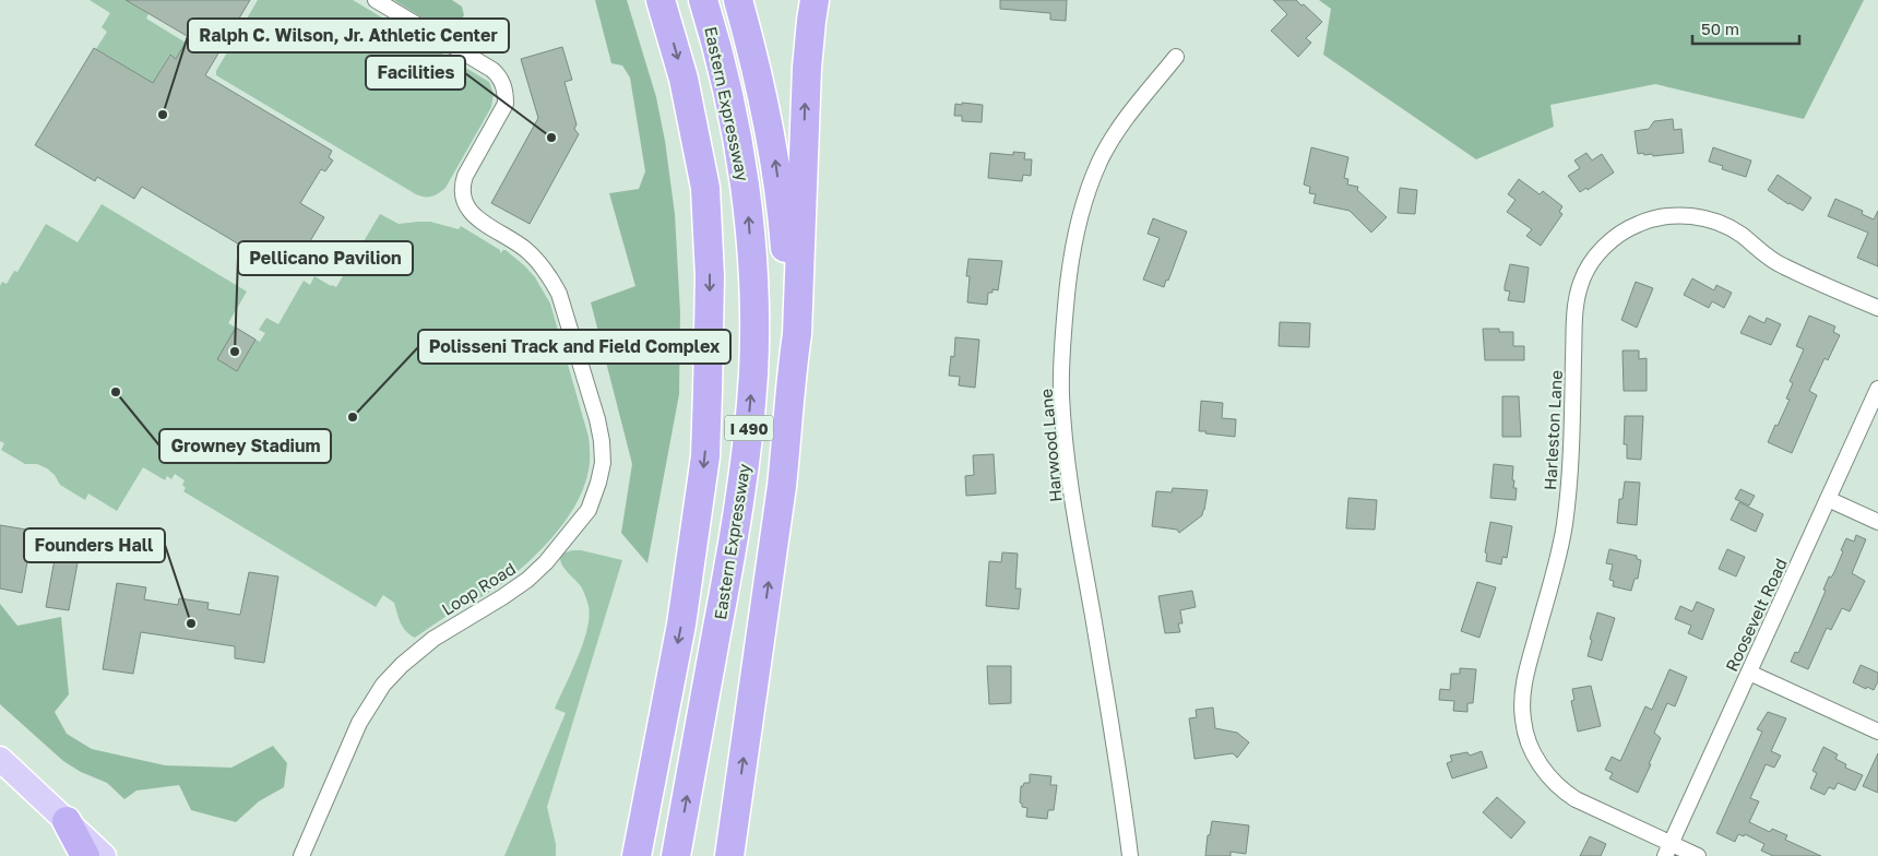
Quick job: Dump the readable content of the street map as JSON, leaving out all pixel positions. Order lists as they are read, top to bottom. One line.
{"streets":{"highway":["Eastern Expressway","I 490"],"street":["Harleston Lane","Harwood Lane","Loop Road","Roosevelt Road"]},"crossings":[["Harleston Lane","Roosevelt Road"]],"places":["Ralph C. Wilson, Jr. Athletic Center","Facilities","Pellicano Pavilion","Growney Stadium","Polisseni Track and Field Complex","Founders Hall"],"scale_bar":"50 m"}
